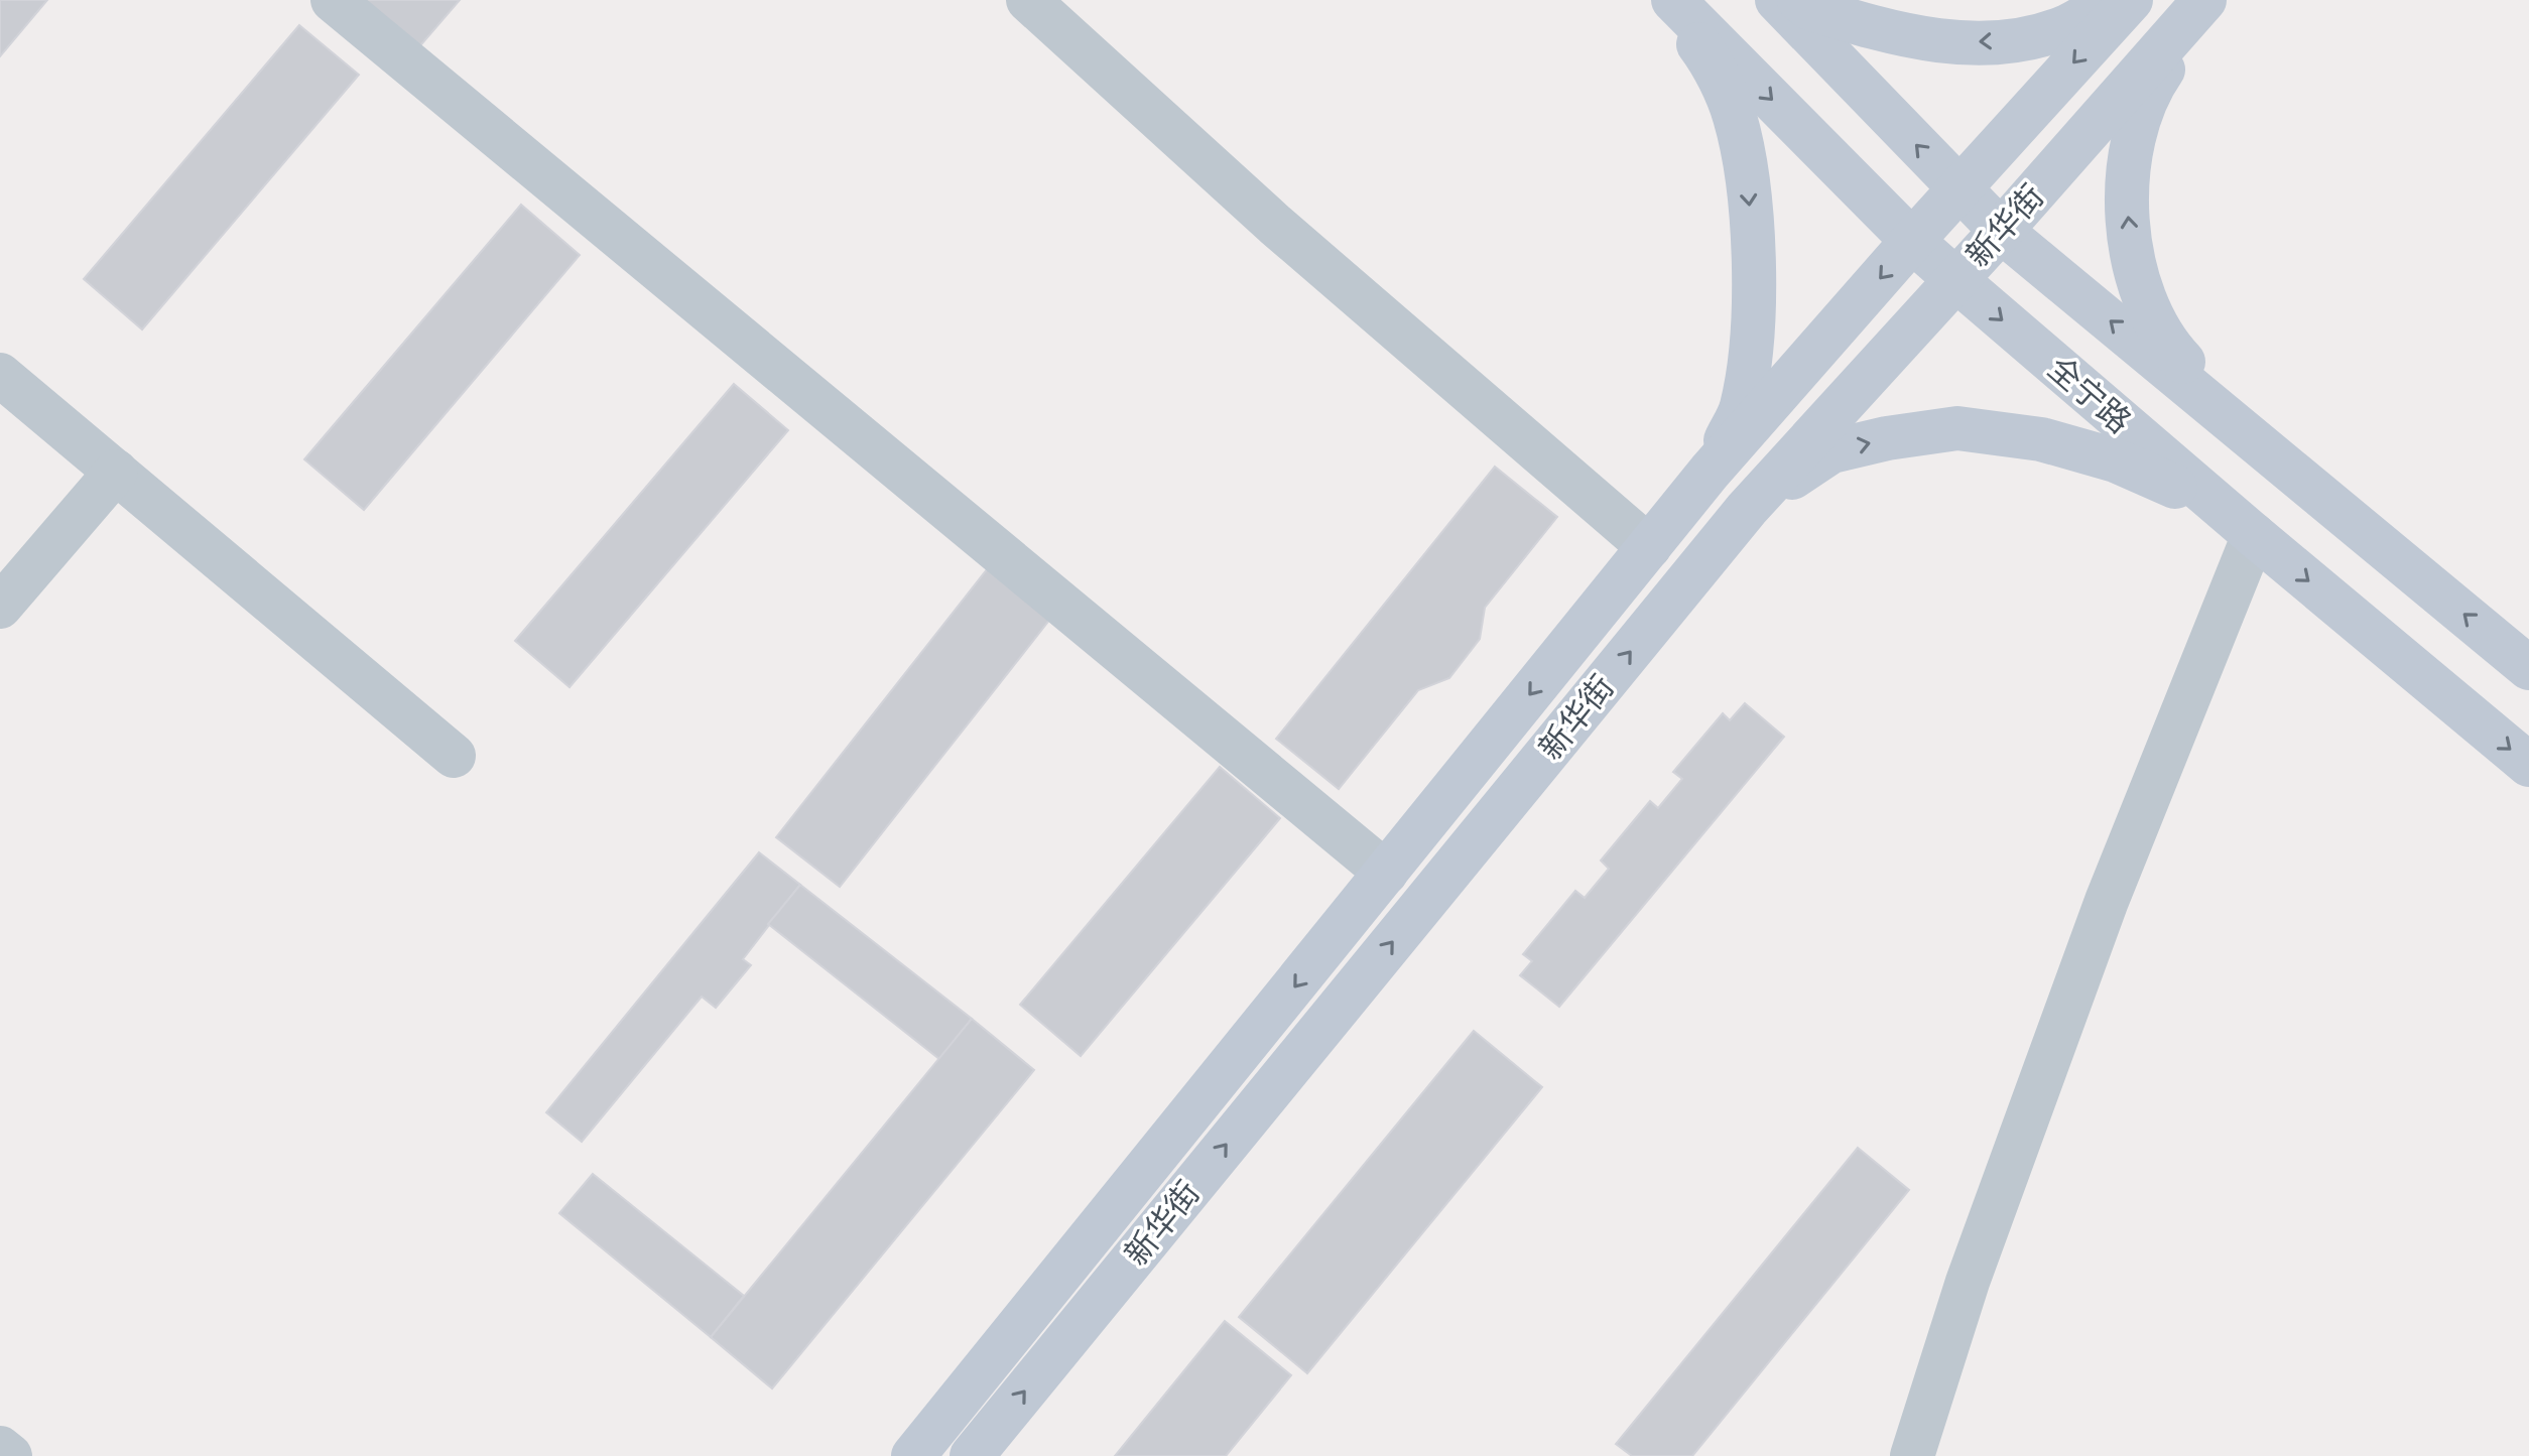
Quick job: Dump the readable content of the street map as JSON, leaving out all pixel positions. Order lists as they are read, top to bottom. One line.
{"streets":{"main road":["新华街","全宁路"]},"crossings":[["新华街","全宁路"]]}
